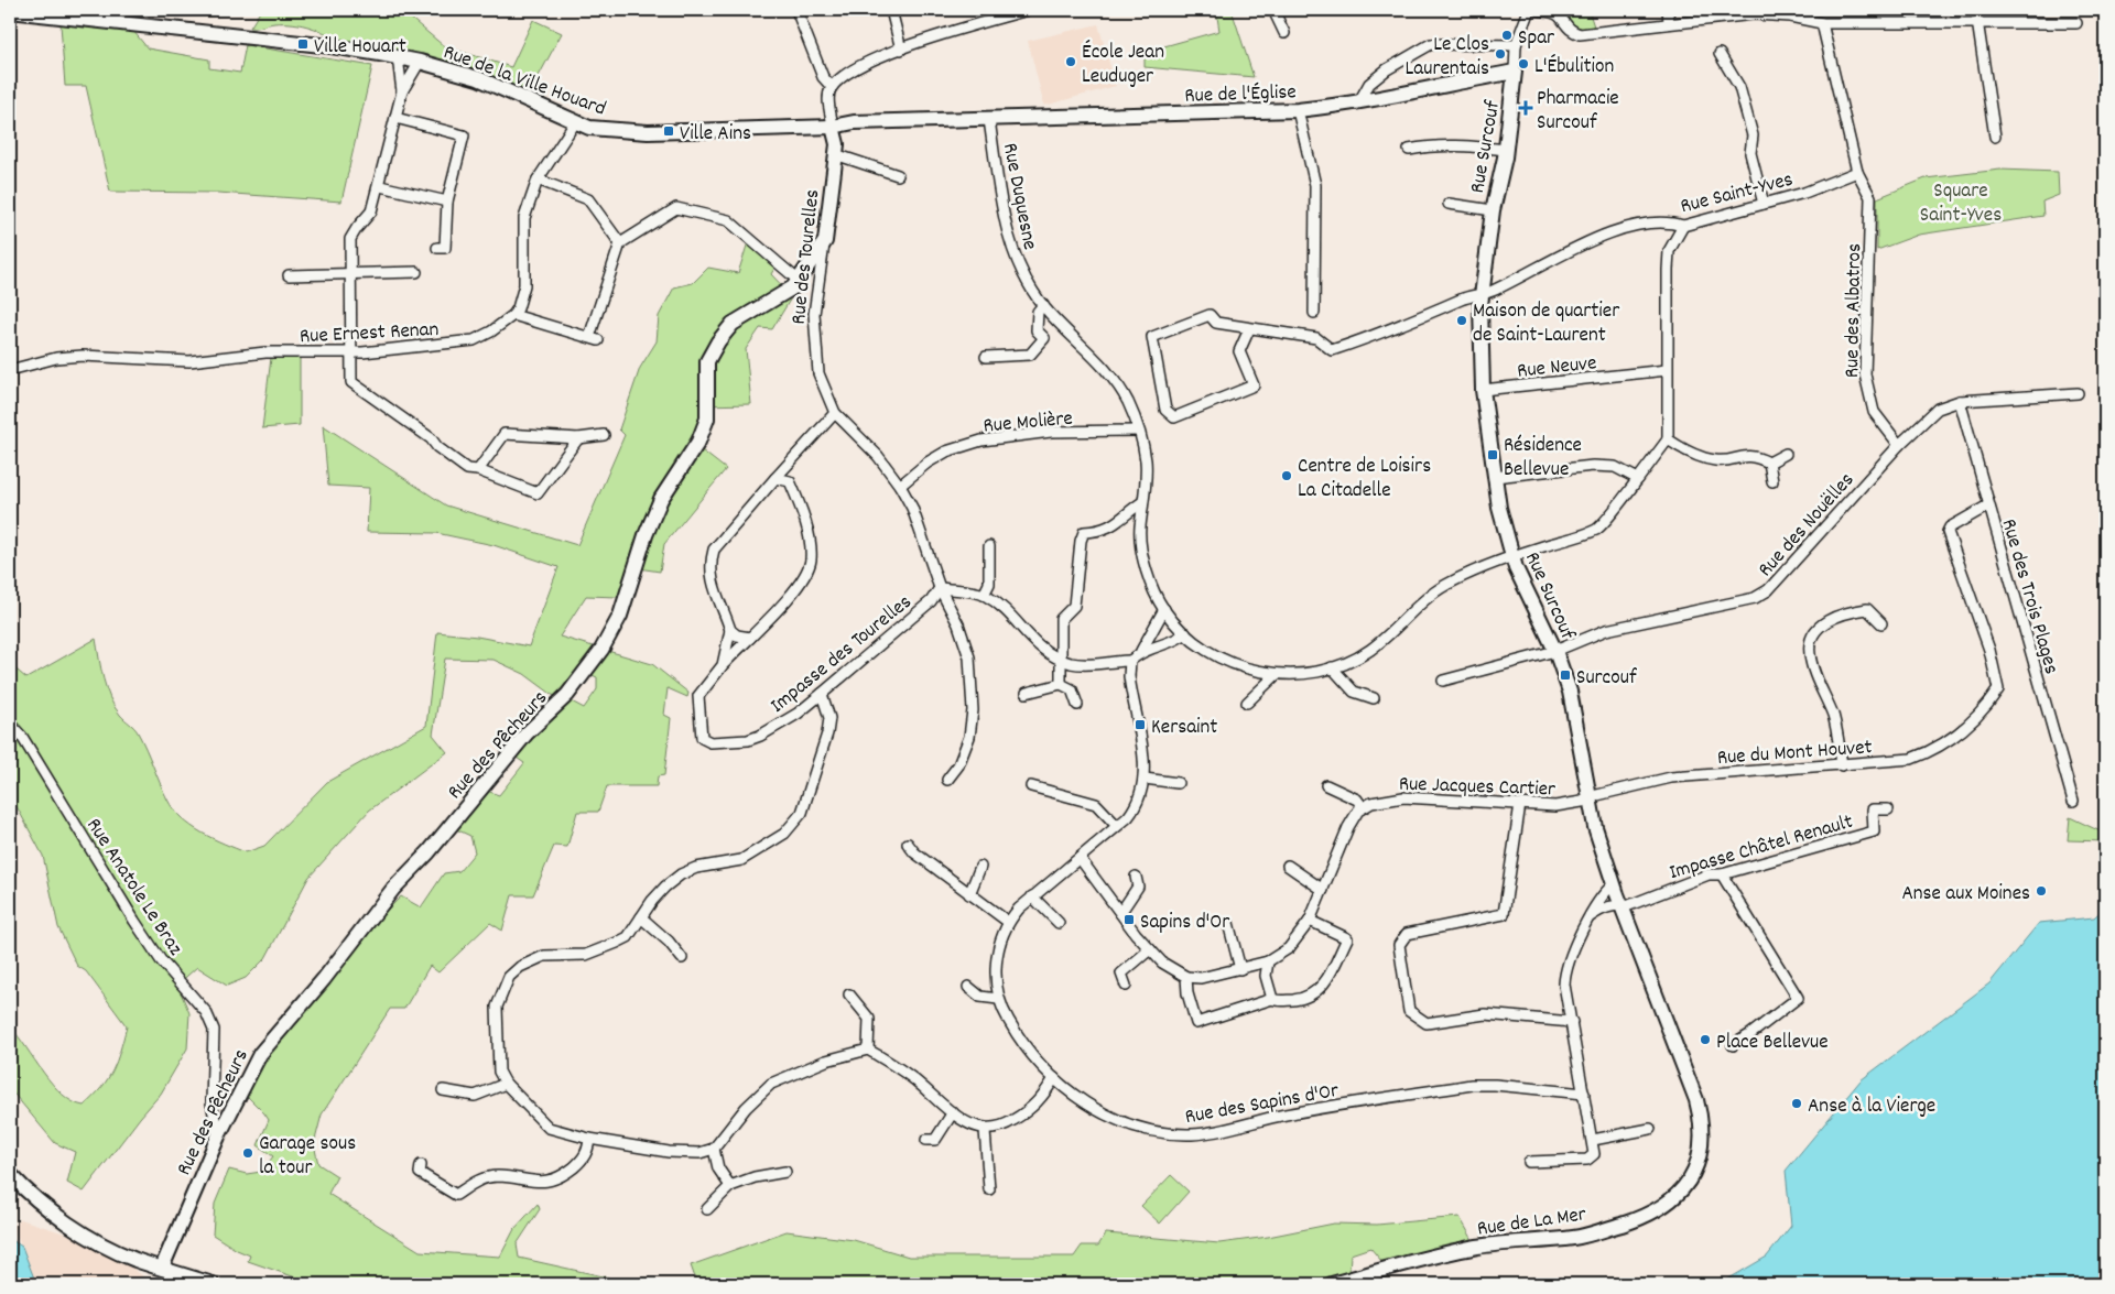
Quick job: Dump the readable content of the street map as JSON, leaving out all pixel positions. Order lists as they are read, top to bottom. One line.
{"streets":{"street":["Rue de la Ville Houard","Rue de l'Église","Rue Surcouf","Rue Saint-Yves","Rue Duquesne","Rue des Tourelles","Rue des Albatros","Rue Ernest Renan","Rue Neuve","Rue Molière","Rue des Nouëlles","Rue des Trois Plages","Impasse des Tourelles","Rue des Pêcheurs","Rue du Mont Houvet","Rue Jacques Cartier","Impasse Châtel Renault","Rue Anatole Le Braz","Rue des Sapins d'Or","Rue de La Mer"]},"crossings":[["Rue de la Ville Houard","Rue de l'Église"],["Rue de la Ville Houard","Rue des Tourelles"],["Rue de l'Église","Rue Surcouf"],["Rue de l'Église","Rue Duquesne"],["Rue de l'Église","Rue des Tourelles"],["Rue Surcouf","Rue Saint-Yves"],["Rue Surcouf","Rue Duquesne"],["Rue Surcouf","Rue Neuve"],["Rue Surcouf","Rue des Nouëlles"],["Rue Surcouf","Rue du Mont Houvet"],["Rue Surcouf","Rue Jacques Cartier"],["Rue Surcouf","Impasse Châtel Renault"],["Rue Surcouf","Rue de La Mer"],["Rue Saint-Yves","Rue des Albatros"],["Rue Duquesne","Rue Molière"],["Rue des Tourelles","Rue Molière"],["Rue des Tourelles","Impasse des Tourelles"],["Rue des Tourelles","Rue des Pêcheurs"],["Rue des Albatros","Rue des Nouëlles"],["Rue des Nouëlles","Rue des Trois Plages"],["Rue des Trois Plages","Rue du Mont Houvet"],["Rue des Pêcheurs","Rue Anatole Le Braz"],["Rue du Mont Houvet","Rue Jacques Cartier"]],"parks":["Square Saint-Yves"],"places":{"other":["Spar","Le Clos Laurentais","École Jean Leuduger","L'Ébulition","Maison de quartier de Saint-Laurent","Centre de Loisirs La Citadelle","Anse aux Moines","Place Bellevue","Anse à la Vierge","Garage sous la tour"],"transit":["Ville Houart","Ville Ains","Résidence Bellevue","Surcouf","Kersaint","Sapins d'Or"],"health":["Pharmacie Surcouf"]}}
